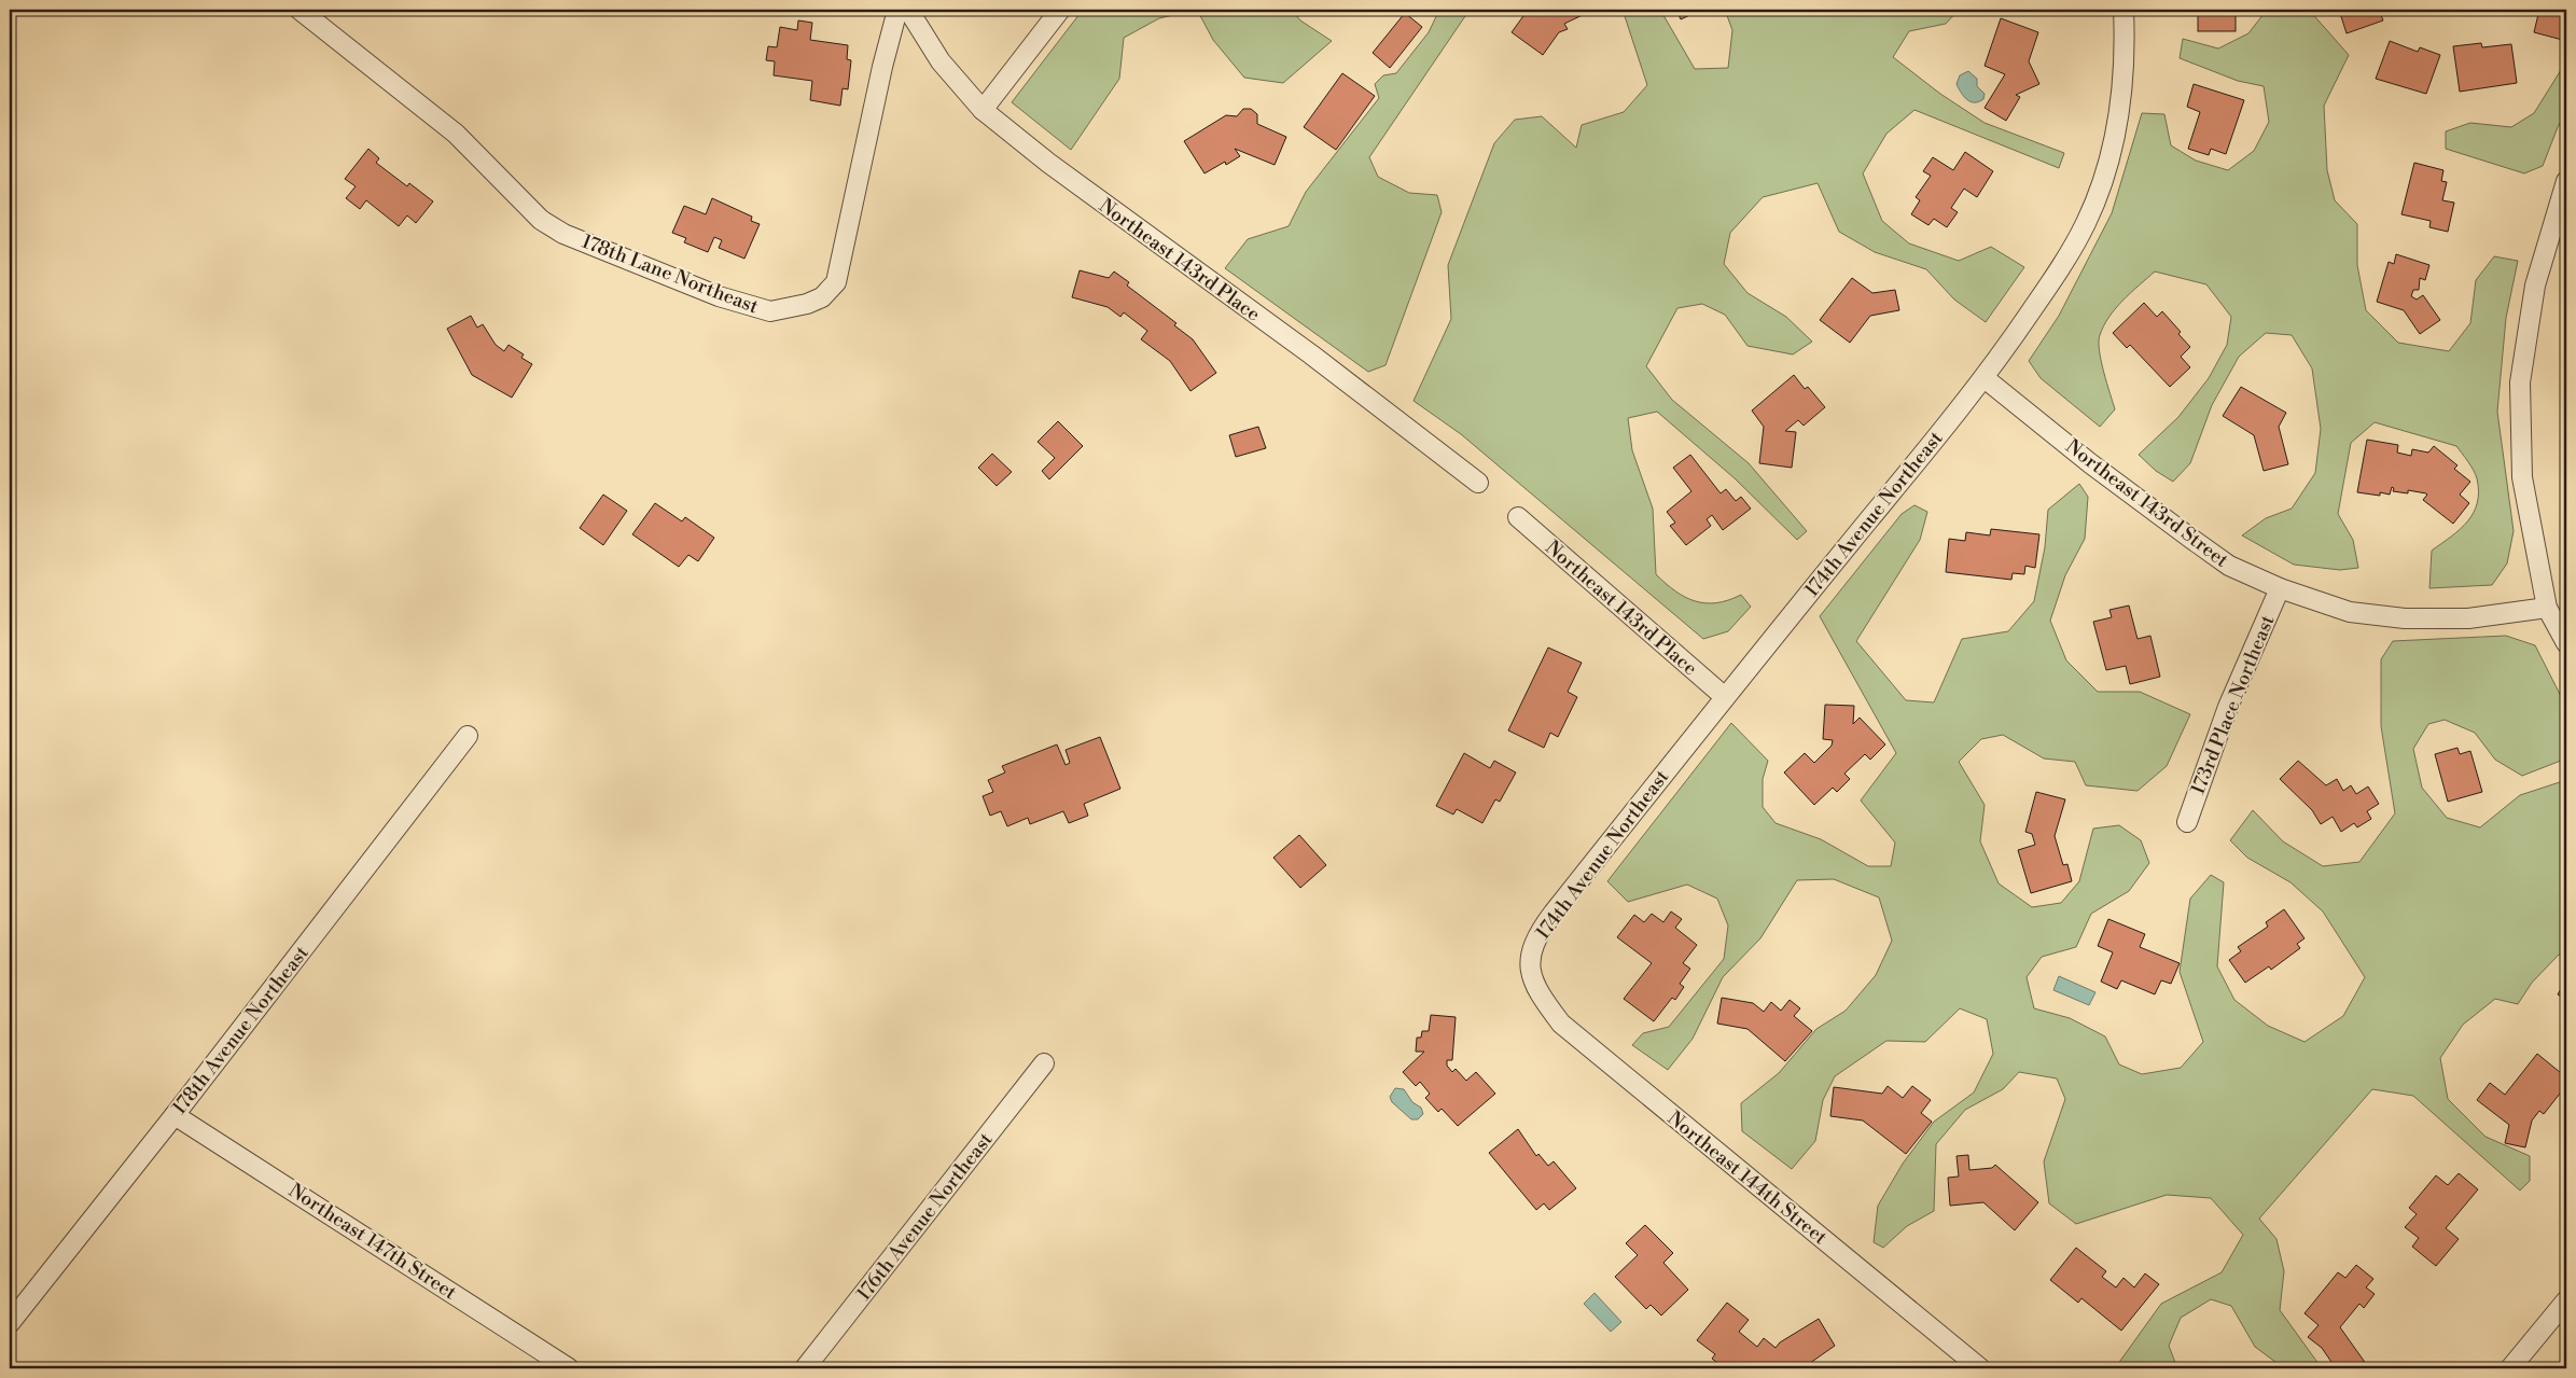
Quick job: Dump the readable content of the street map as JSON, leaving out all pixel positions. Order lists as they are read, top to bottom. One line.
{"streets":{"street":["Northeast 143rd Place","178th Lane Northeast","Northeast 143rd Street","174th Avenue Northeast","173rd Place Northeast","178th Avenue Northeast","Northeast 144th Street","176th Avenue Northeast","Northeast 147th Street"]},"crossings":[["Northeast 143rd Place","174th Avenue Northeast"],["Northeast 143rd Street","174th Avenue Northeast"],["Northeast 143rd Street","173rd Place Northeast"],["174th Avenue Northeast","Northeast 144th Street"],["178th Avenue Northeast","Northeast 147th Street"]]}
